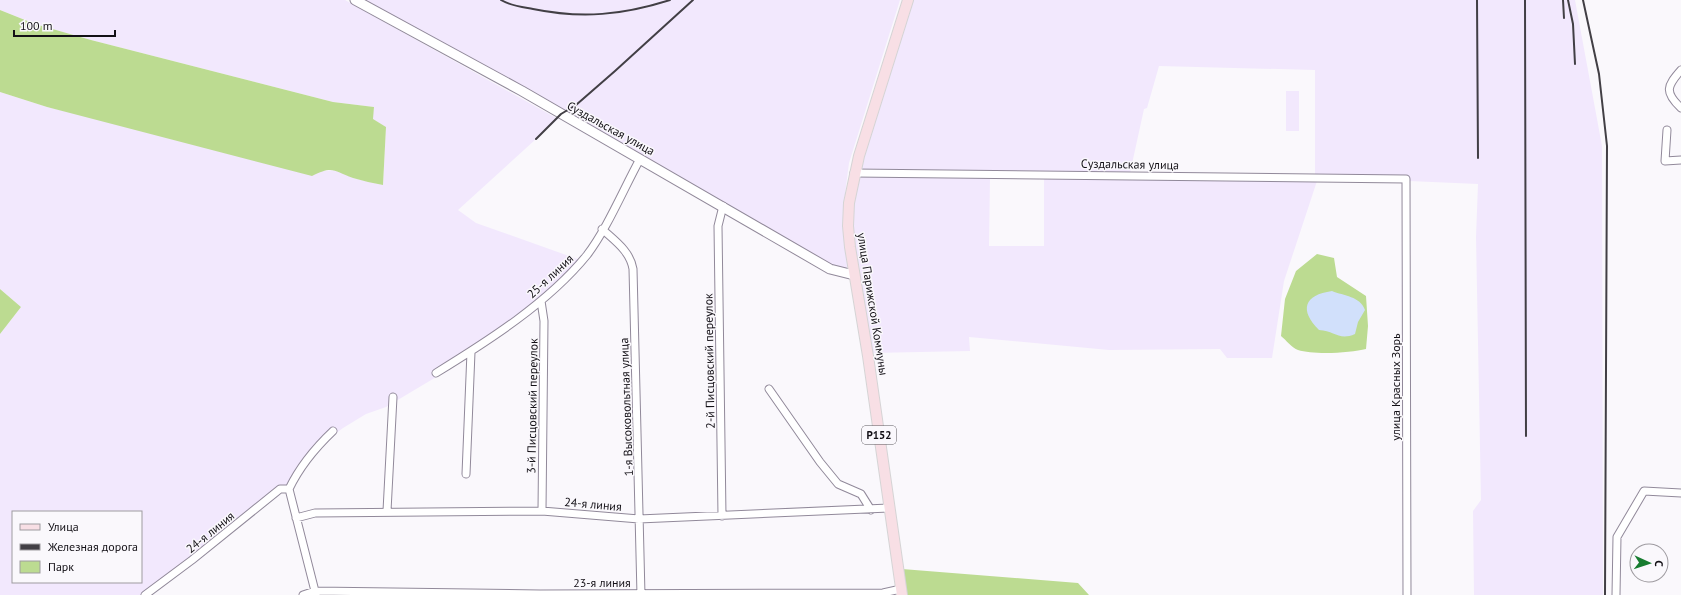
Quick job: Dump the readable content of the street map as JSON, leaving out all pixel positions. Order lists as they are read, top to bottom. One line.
{"streets":{"main road":["Суздальская улица","улица Парижской Коммуны","Р152"],"street":["25-я линия","2-й Писцовский переулок","улица Красных Зорь","3-й Писцовский переулок","1-я Высоковольтная улица","24-я линия","23-я линия"]},"crossings":[["Суздальская улица","25-я линия"],["Суздальская улица","улица Парижской Коммуны"],["Суздальская улица","2-й Писцовский переулок"],["Суздальская улица","улица Красных Зорь"],["25-я линия","3-й Писцовский переулок"],["25-я линия","1-я Высоковольтная улица"],["улица Парижской Коммуны","24-я линия"],["улица Парижской Коммуны","23-я линия"],["2-й Писцовский переулок","24-я линия"],["3-й Писцовский переулок","24-я линия"],["1-я Высоковольтная улица","24-я линия"],["1-я Высоковольтная улица","23-я линия"]],"legend":["Улица","Железная дорога","Парк"],"scale_bar":"100 m","north":"right"}
